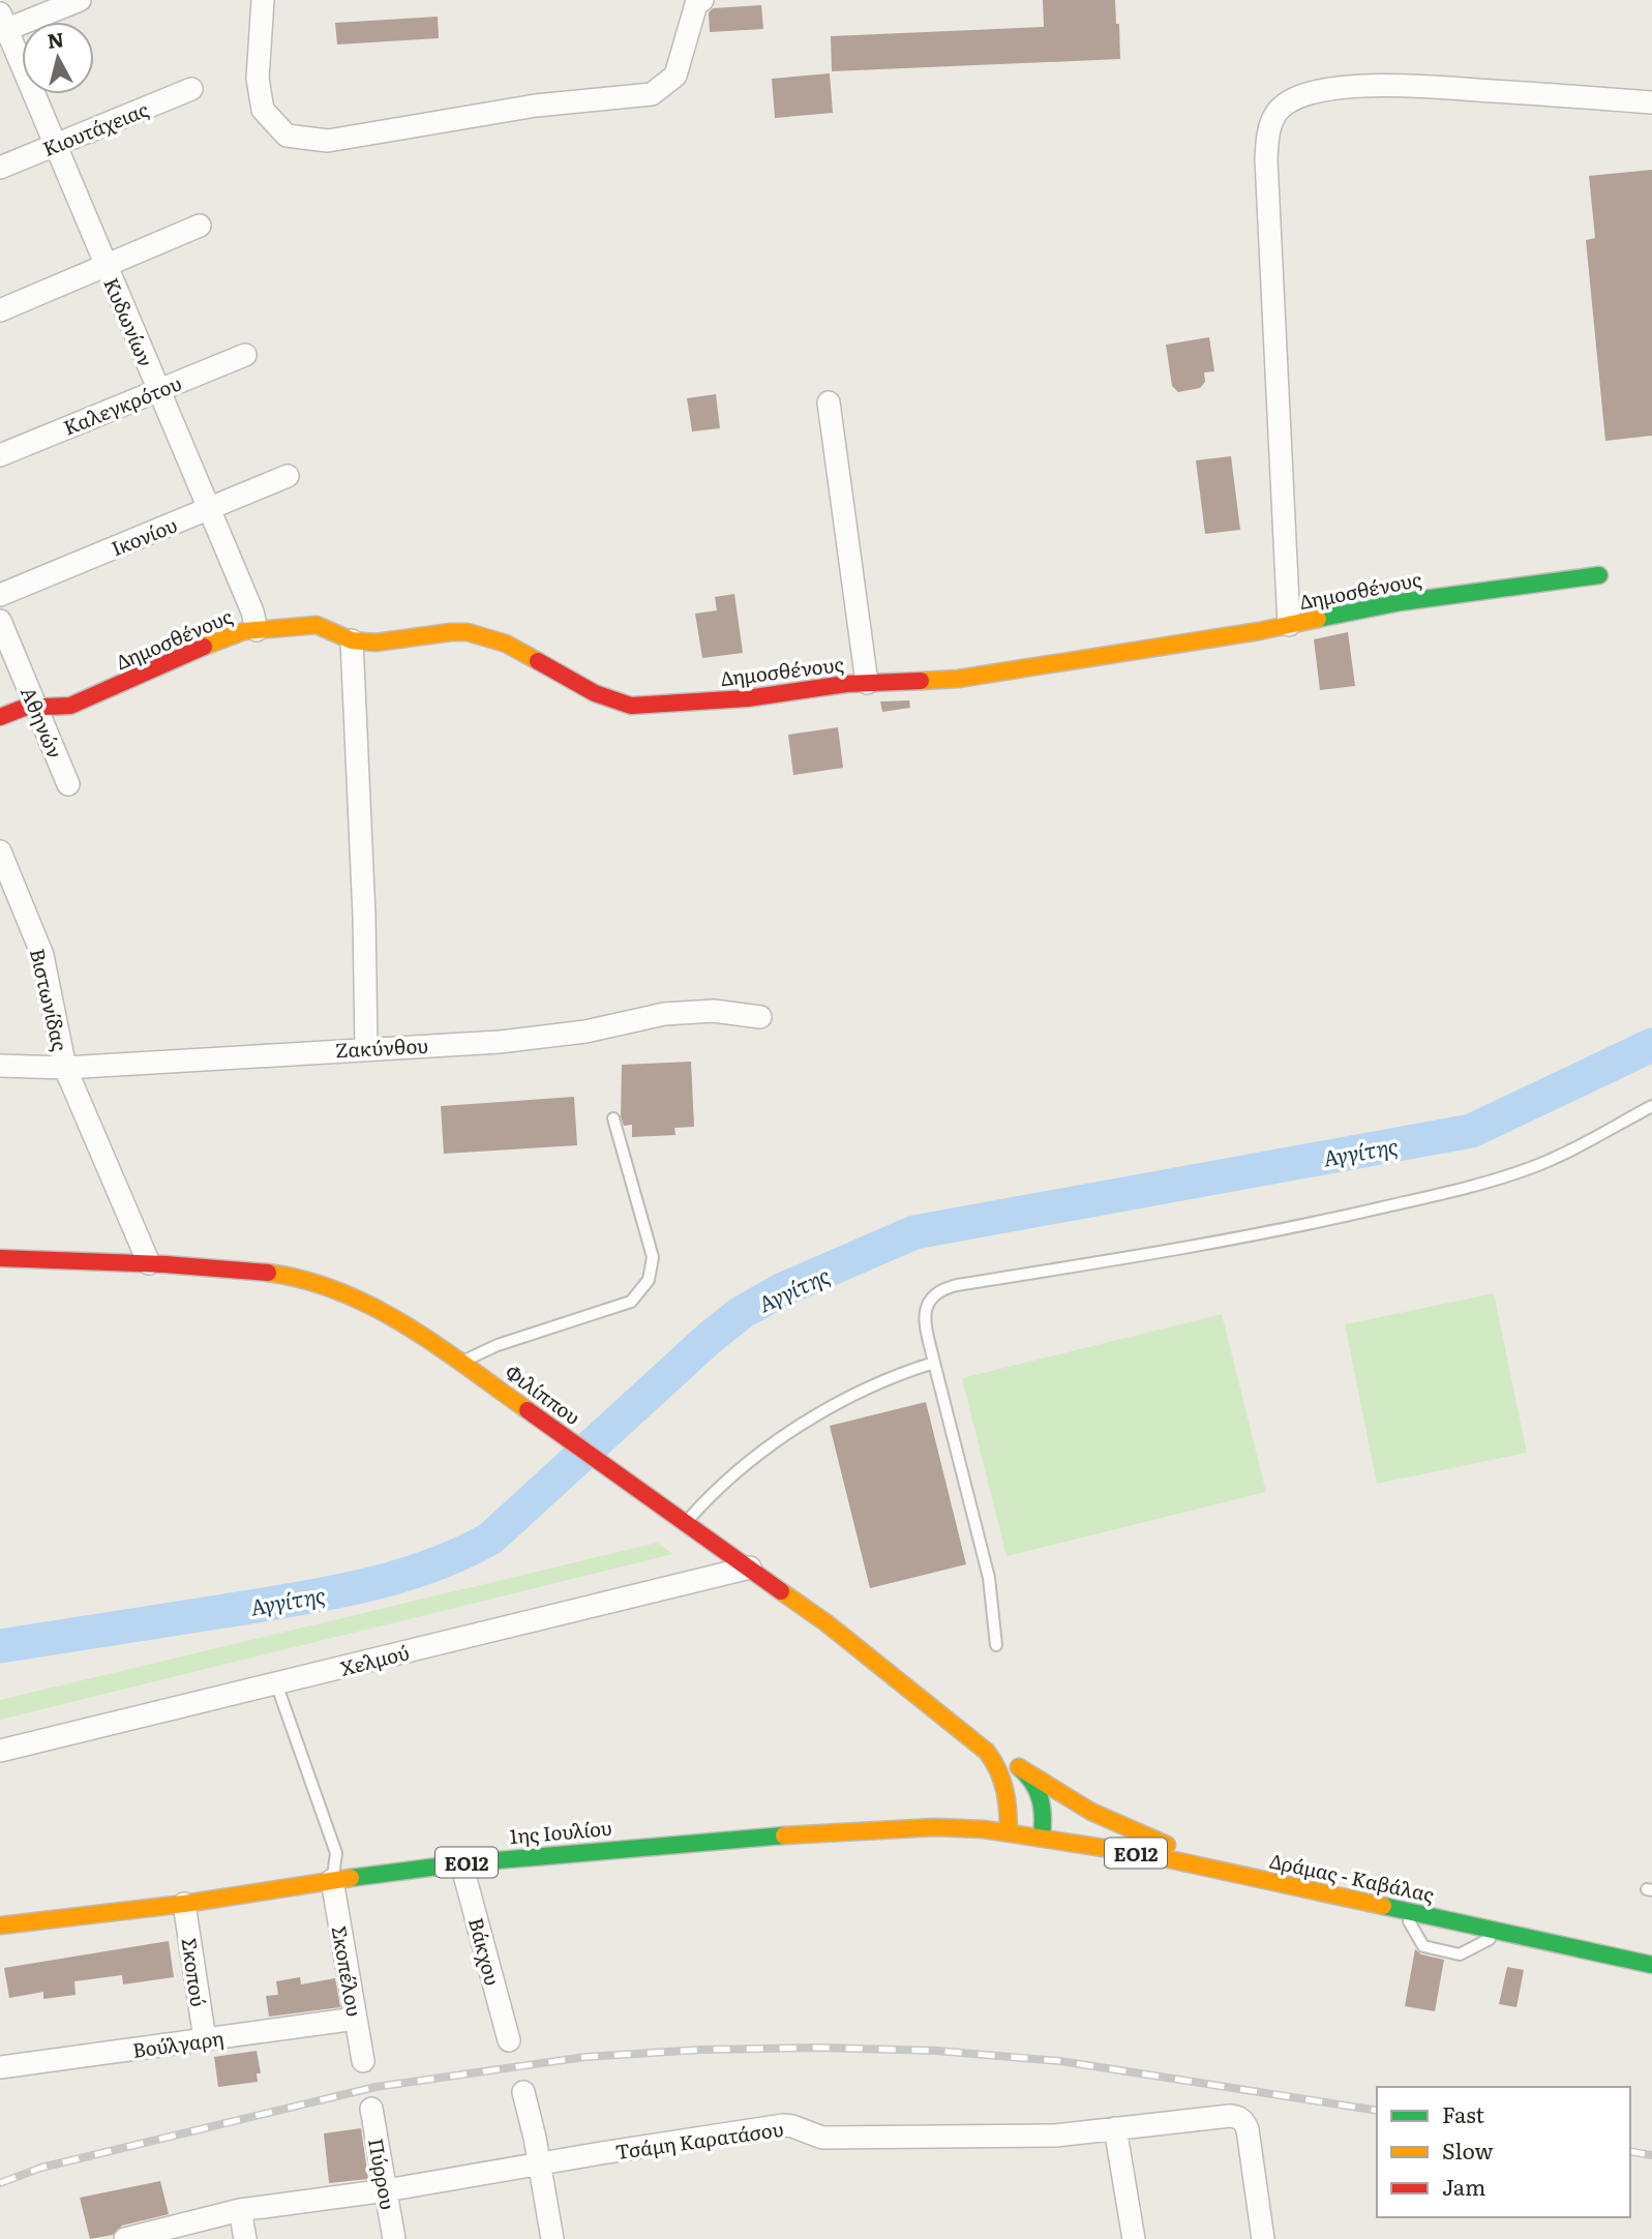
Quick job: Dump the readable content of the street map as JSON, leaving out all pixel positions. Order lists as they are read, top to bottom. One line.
{"streets":{"main road":["Δημοσθένους","Φιλίππου","1ης Ιουλίου","ΕΟ12","Δράμας - Καβάλας"],"street":["Κιουτάχειας","Κυδωνίων","Καλεγκρότου","Ικονίου","Αθηνών","Βιστωνίδας","Ζακύνθου","Χελμού","Βάκχου","Σκοπέλου","Σκοπού","Βούλγαρη","Τσάμη Καρατάσου","Πύρρου"]},"crossings":[["Κιουτάχειας","Κυδωνίων"],["Κυδωνίων","Καλεγκρότου"],["Κυδωνίων","Ικονίου"],["Κυδωνίων","Δημοσθένους"],["Δημοσθένους","Αθηνών"],["Βιστωνίδας","Ζακύνθου"],["Βιστωνίδας","Φιλίππου"],["Φιλίππου","Χελμού"],["Φιλίππου","1ης Ιουλίου"],["Φιλίππου","Δράμας - Καβάλας"],["1ης Ιουλίου","Δράμας - Καβάλας"],["1ης Ιουλίου","Βάκχου"],["1ης Ιουλίου","Σκοπέλου"],["1ης Ιουλίου","Σκοπού"],["Σκοπέλου","Βούλγαρη"],["Σκοπού","Βούλγαρη"],["Τσάμη Καρατάσου","Πύρρου"]],"water":["Αγγίτης"],"legend":["Fast","Slow","Jam"],"north":"top"}
